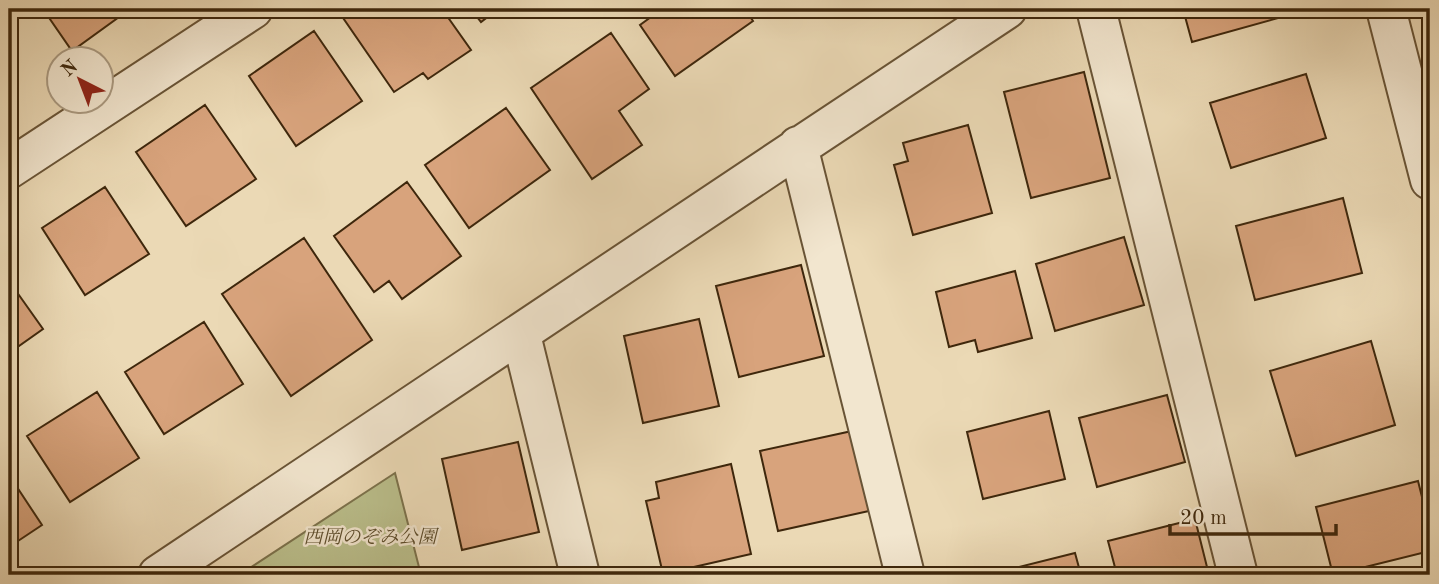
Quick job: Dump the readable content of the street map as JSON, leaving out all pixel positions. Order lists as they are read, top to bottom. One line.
{"parks":["西岡のぞみ公園"],"scale_bar":"20 m","north":"top left"}
